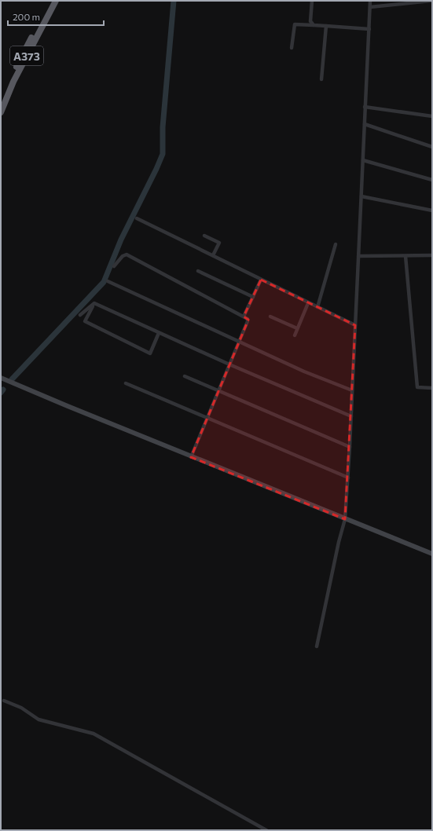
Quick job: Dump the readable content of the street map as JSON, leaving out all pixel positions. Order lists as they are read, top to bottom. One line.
{"streets":{"highway":["A373"]},"scale_bar":"200 m"}
